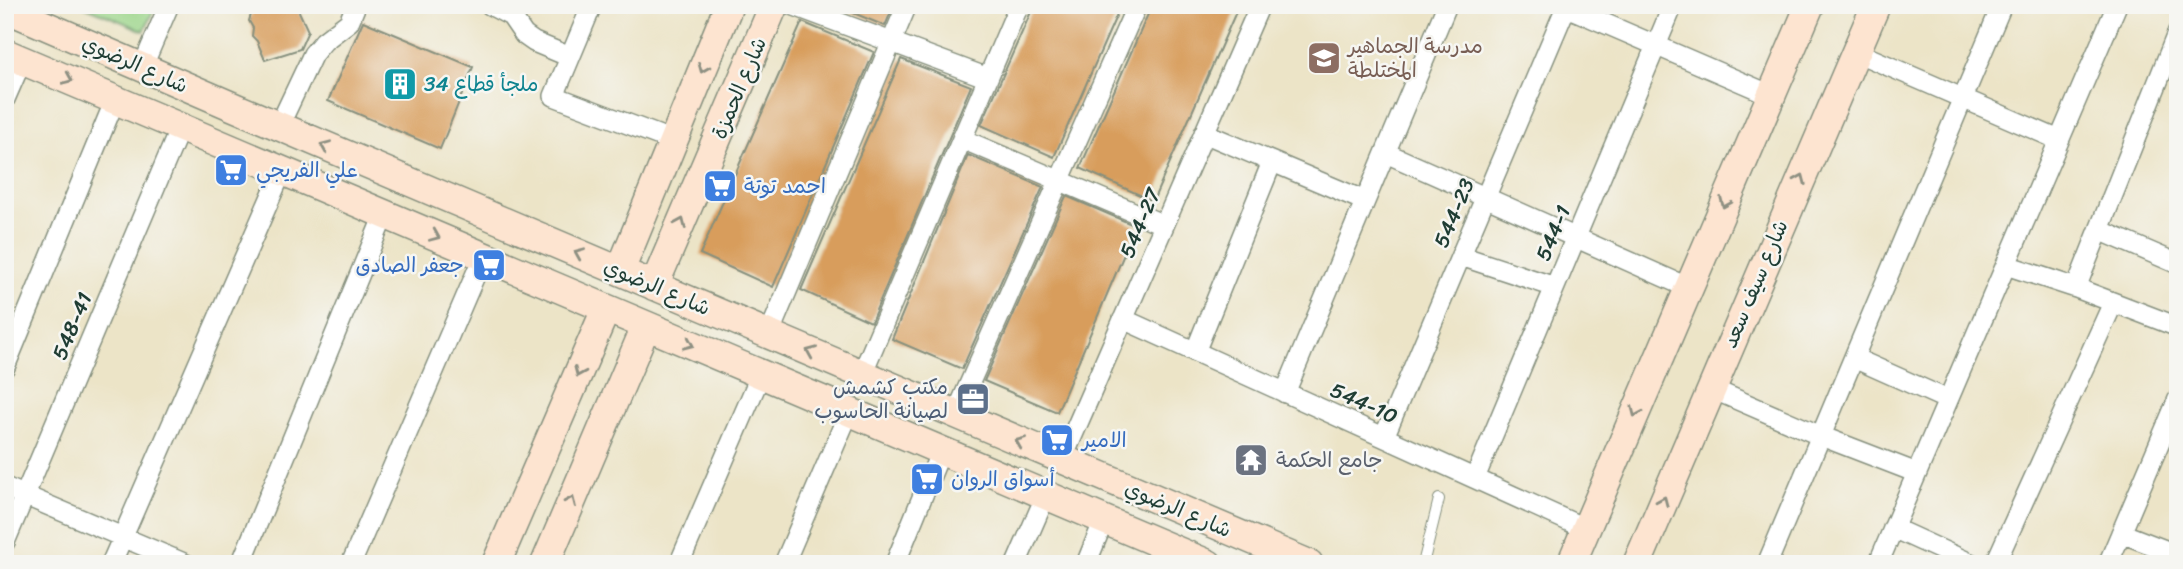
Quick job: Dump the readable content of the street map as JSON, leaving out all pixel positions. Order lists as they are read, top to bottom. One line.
{"streets":{"street":["شارع الرضوي","شارع الحمزة","544-23","544-27","544-1","شارع سيف سعد","548-41","544-10"]},"crossings":[["شارع الرضوي","شارع الحمزة"],["شارع الرضوي","544-27"],["شارع الرضوي","548-41"],["544-23","544-10"],["544-27","544-10"],["544-1","544-10"]],"places":{"school or university":["مدرسة الجماهير المختلطة"],"building":["ملجأ قطاع 34"],"supermarket":["علي الفريجي","احمد توتة","جعفر الصادق","الامير","أسواق الروان"],"office":["مكتب كشمش لصيانة الحاسوب"],"temple":["جامع الحكمة"]}}
